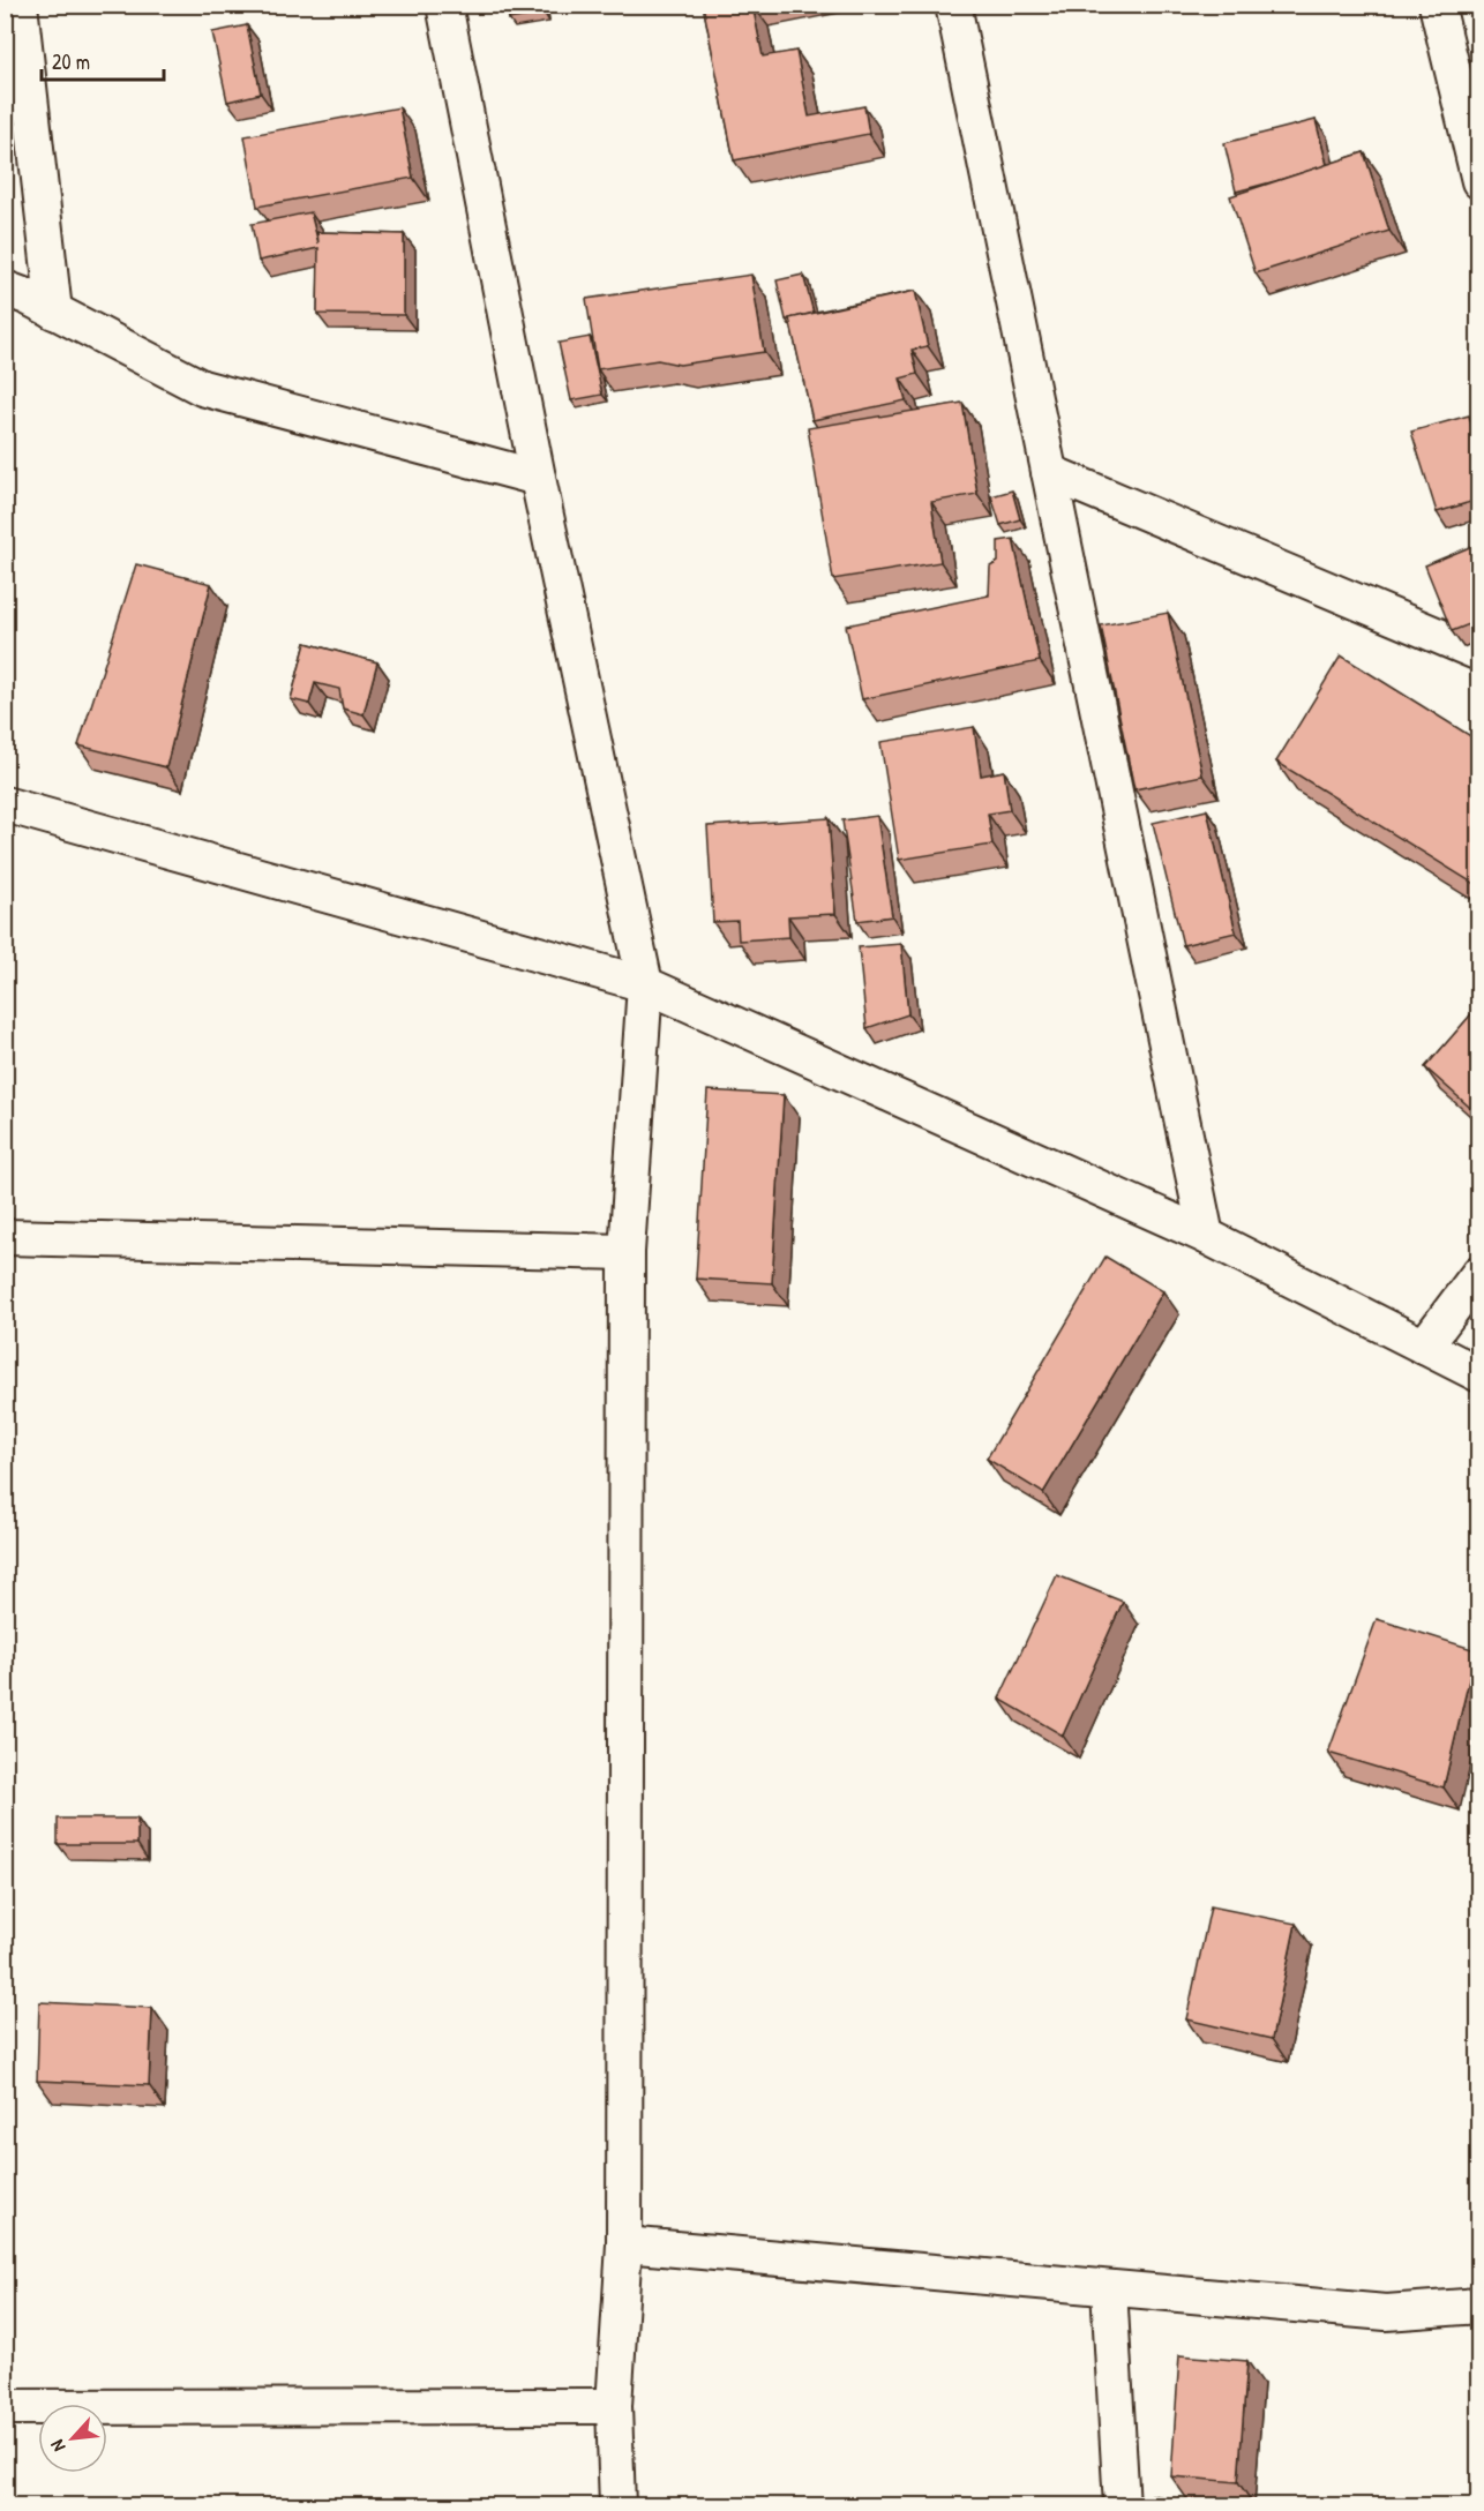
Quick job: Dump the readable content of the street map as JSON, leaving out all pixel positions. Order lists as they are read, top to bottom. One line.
{"scale_bar":"20 m","north":"bottom left"}
